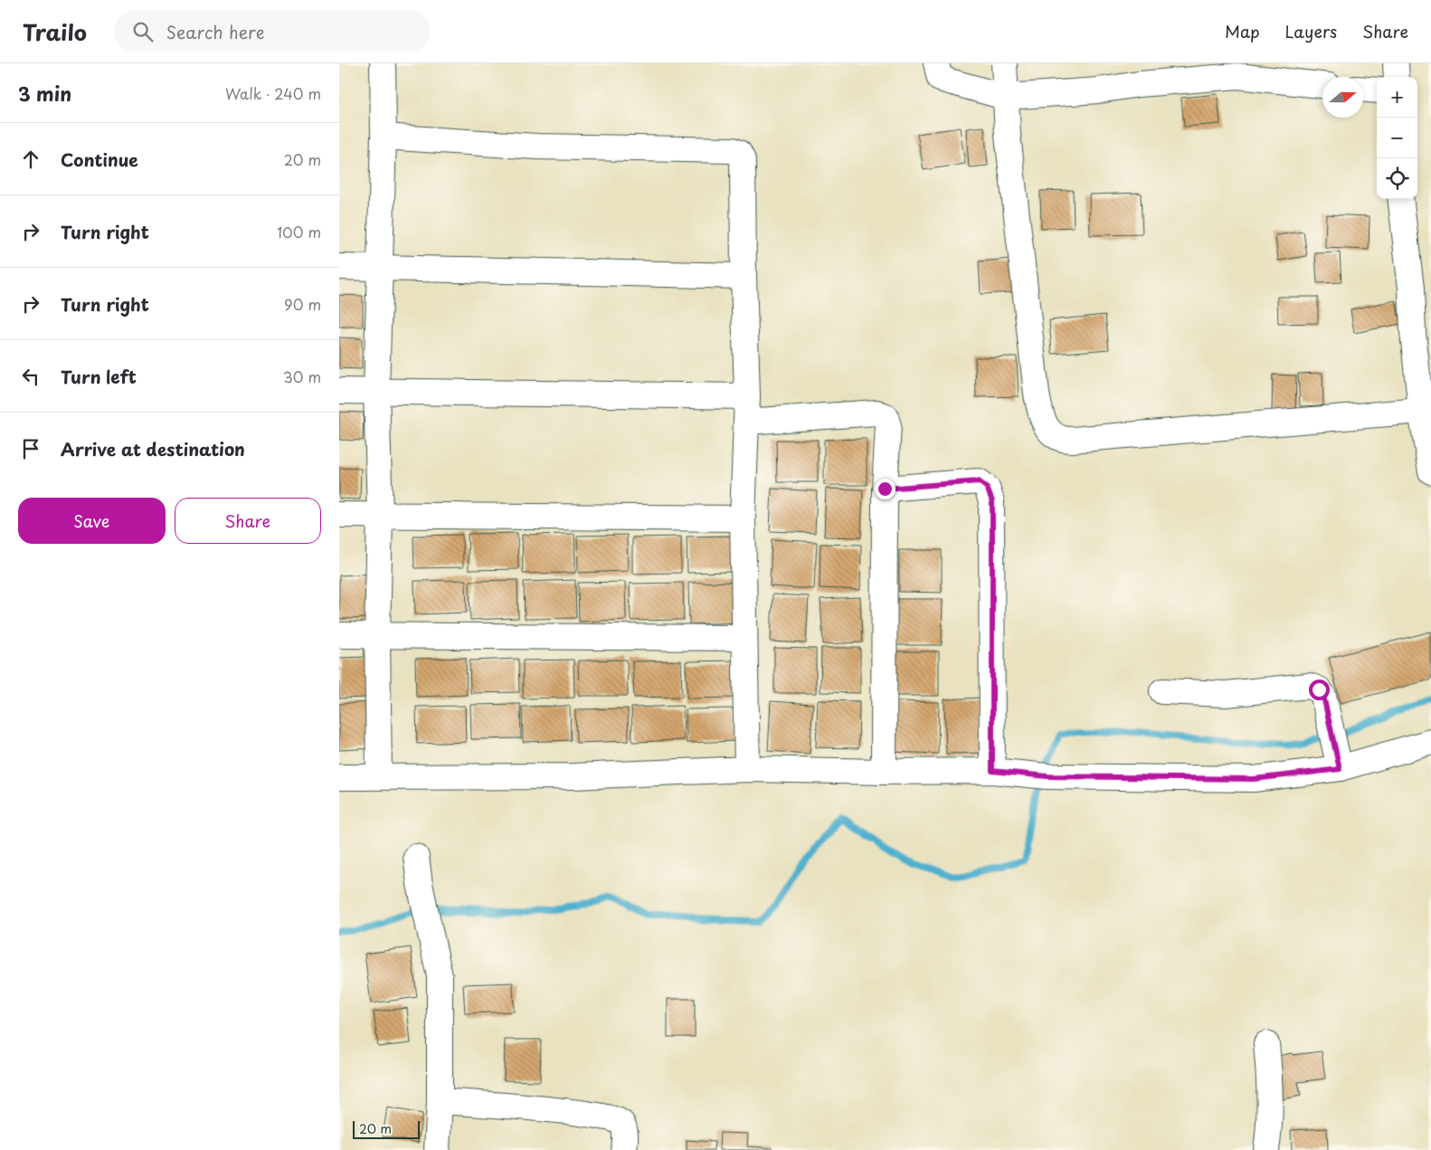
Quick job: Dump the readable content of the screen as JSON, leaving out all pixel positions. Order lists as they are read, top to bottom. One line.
{"scale_bar":"20 m","north":"right","page":{"header":"Trailo","search":"Search here","nav":["Map","Layers","Share"],"heading":["3 min","Walk · 240 m"],"map_buttons":["+","−"],"list":[["Continue","20 m"],["Turn right","100 m"],["Turn right","90 m"],["Turn left","30 m"],"Arrive at destination"],"buttons":["Save","Share"],"scale":"20 m"}}
